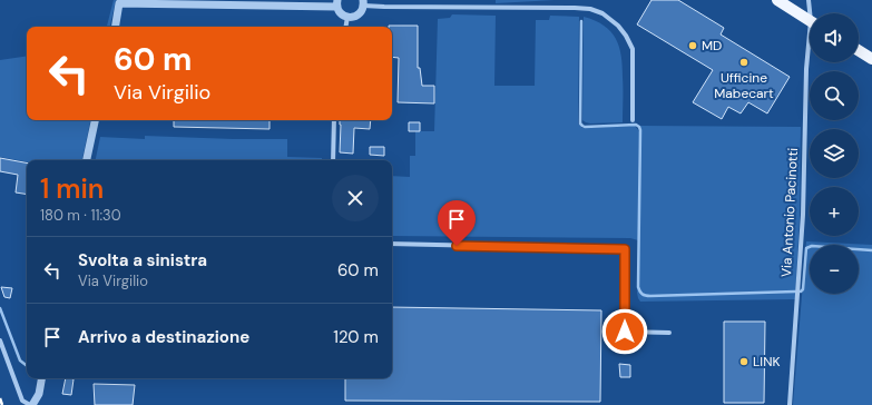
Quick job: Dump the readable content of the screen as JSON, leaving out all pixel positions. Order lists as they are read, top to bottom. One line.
{"streets":{"street":["Via Antonio Pacinotti"]},"places":["MD","Ufficine Mabecart","LINK"],"page":{"map_buttons":["+","−"],"turn":["60 m","Via Virgilio"],"heading":["1 min","180 m · 11:30"],"list":[{"name":"Svolta a sinistra","note":"Via Virgilio","value":"60 m"},{"name":"Arrivo a destinazione","value":"120 m"}]}}
